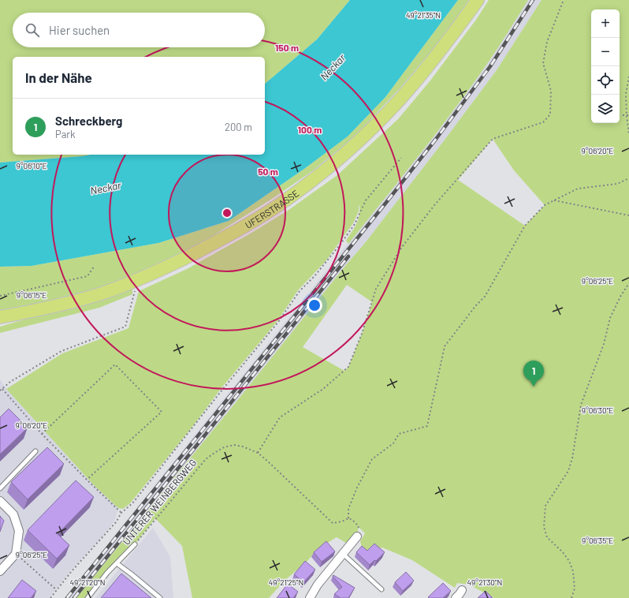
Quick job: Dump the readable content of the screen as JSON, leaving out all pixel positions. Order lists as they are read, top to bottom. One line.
{"streets":{"main road":["UFERSTRASSE"],"lane":["UNTERER WEINBERGWEG"]},"water":["Neckar"],"page":{"map_buttons":["+","−"],"search":"Hier suchen","heading":"In der Nähe","list":[{"mark":"1","name":"Schreckberg","note":"Park","value":"200 m"}],"pins":"1"},"coordinates":["49°21'35\"N","9°06'20\"E","9°06'10\"E","9°06'25\"E","9°06'15\"E","9°06'30\"E","9°06'35\"E","49°21'20\"N","49°21'25\"N","49°21'30\"N"],"rings":["150 m","100 m","50 m"]}
